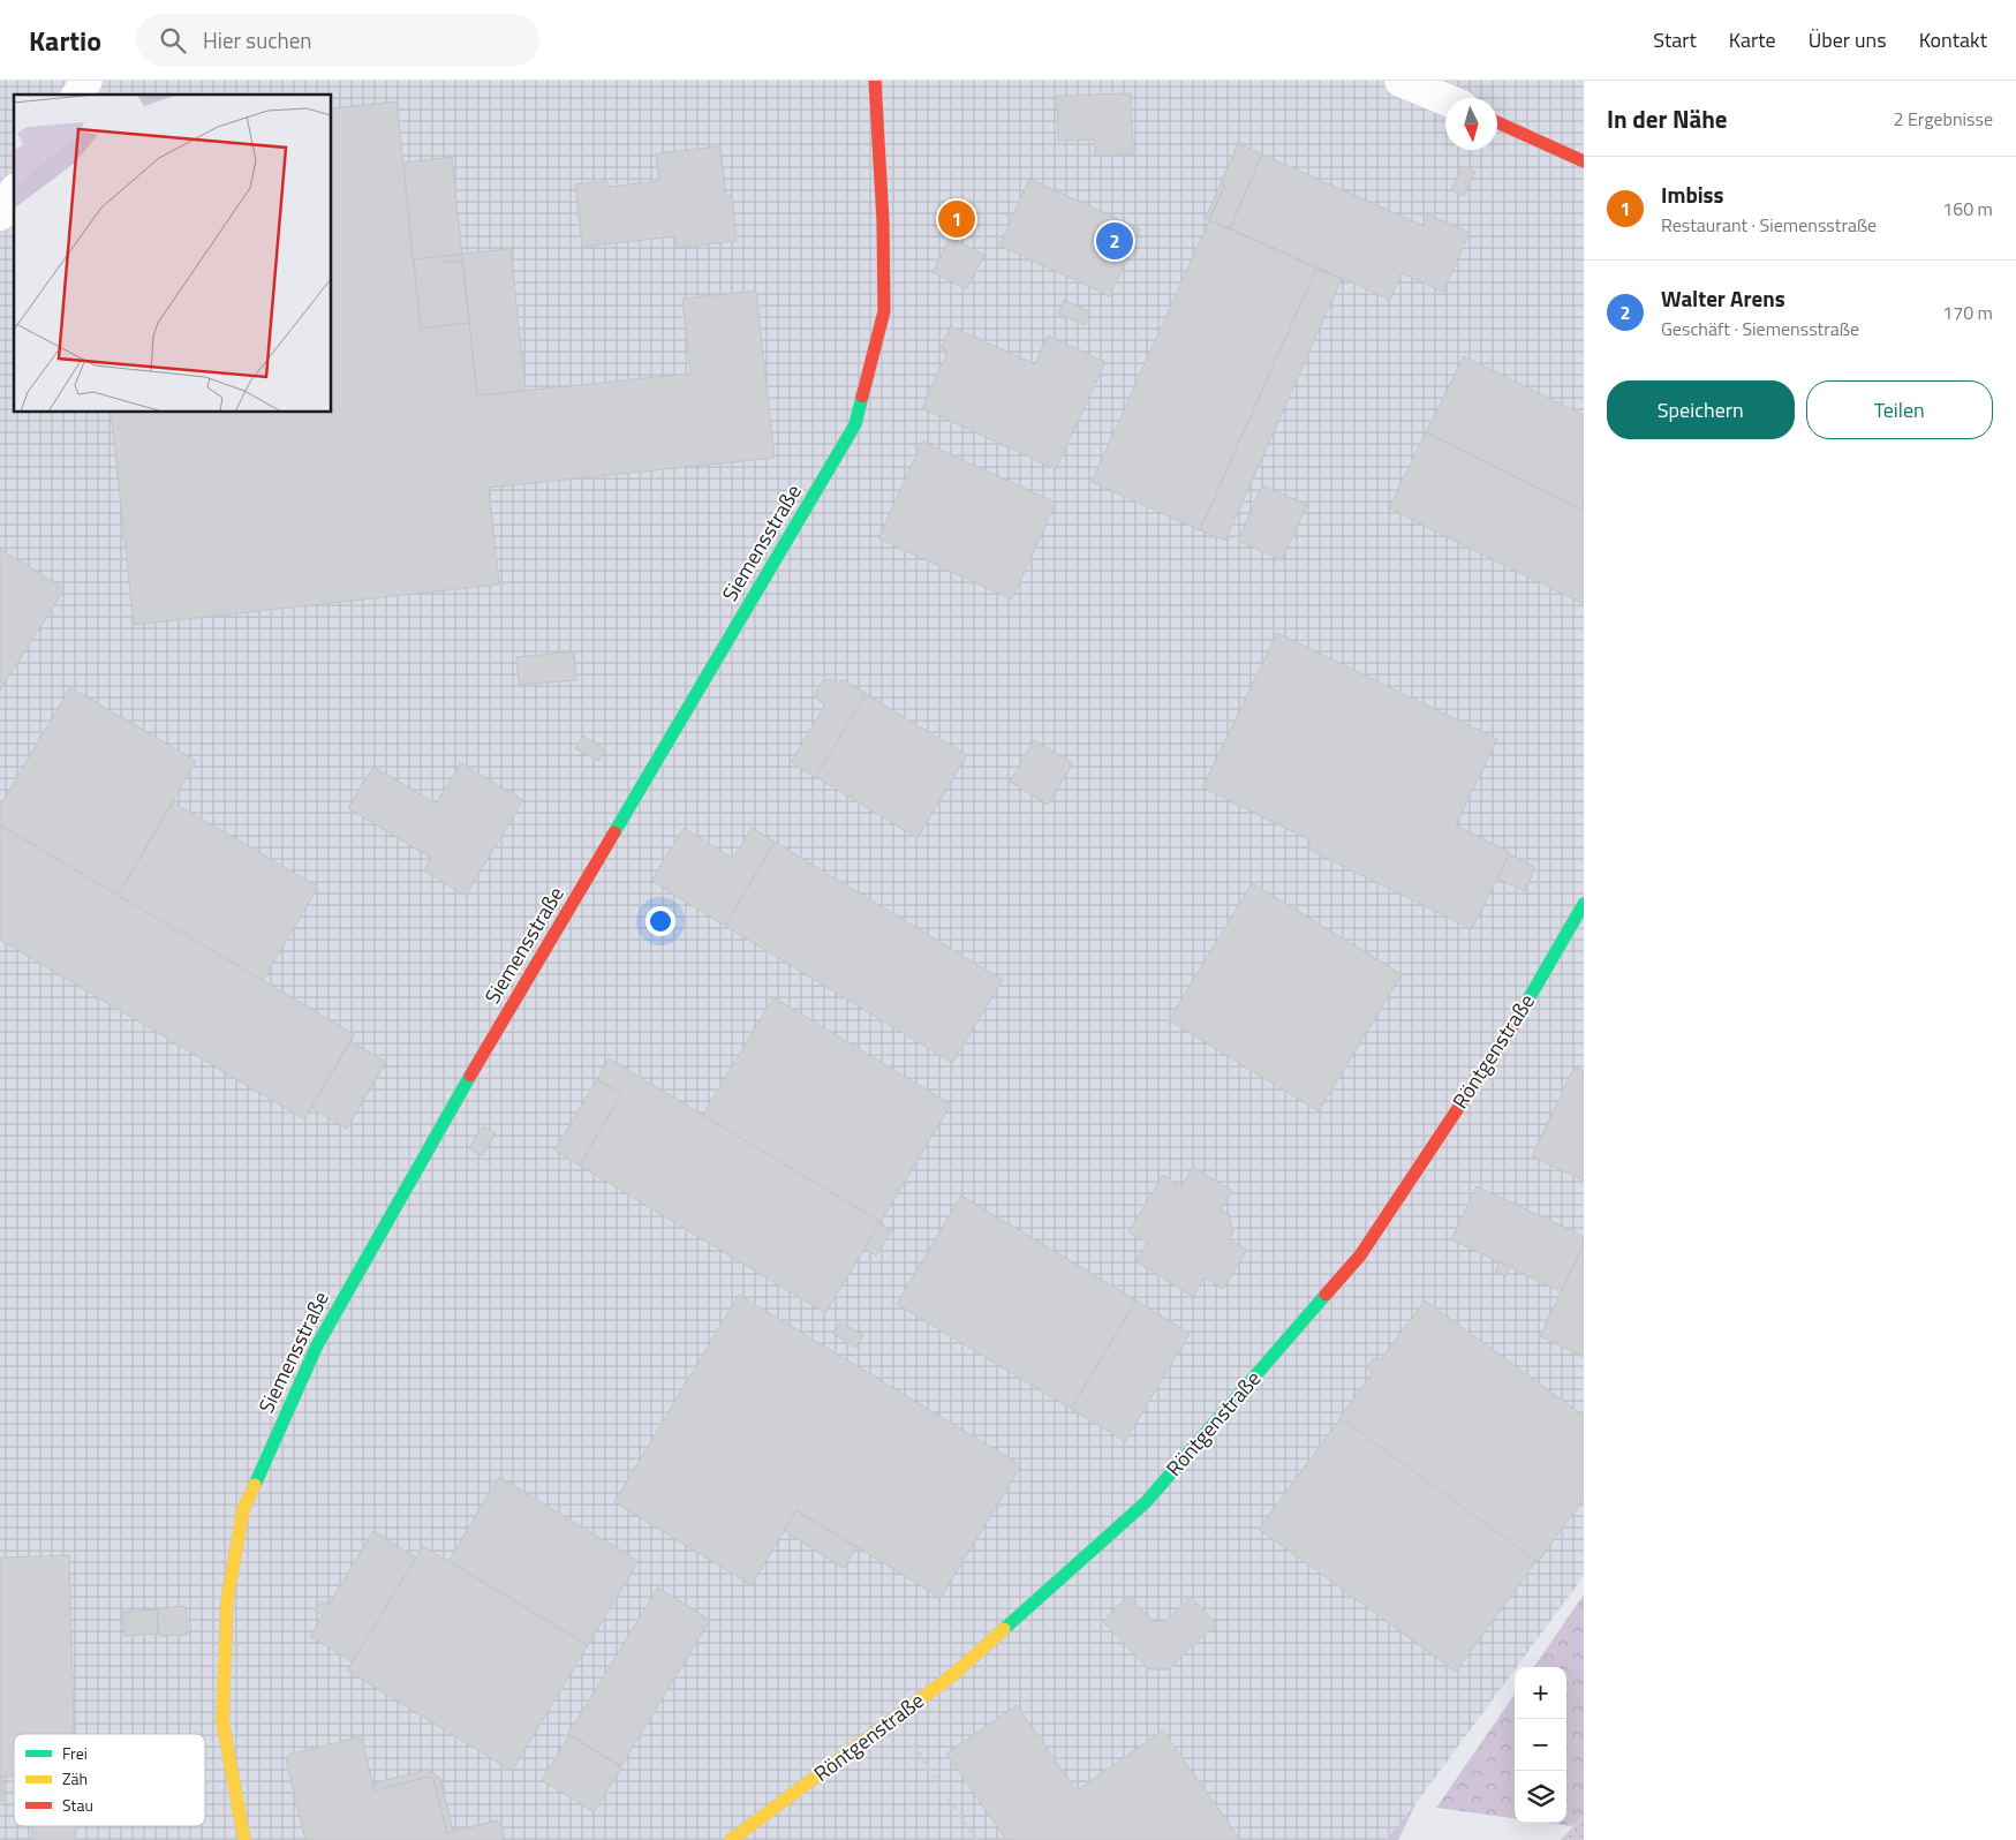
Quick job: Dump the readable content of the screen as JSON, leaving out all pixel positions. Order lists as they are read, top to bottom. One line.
{"streets":{"street":["Siemensstraße","Röntgenstraße"]},"legend":["Frei","Zäh","Stau"],"north":"bottom","page":{"header":"Kartio","search":"Hier suchen","nav":["Start","Karte","Über uns","Kontakt"],"heading":["In der Nähe","2 Ergebnisse"],"list":[{"mark":"1","name":"Imbiss","note":"Restaurant · Siemensstraße","value":"160 m"},{"mark":"2","name":"Walter Arens","note":"Geschäft · Siemensstraße","value":"170 m"}],"pins":["1","2"],"buttons":["Speichern","Teilen"],"map_buttons":["+","−"]}}
